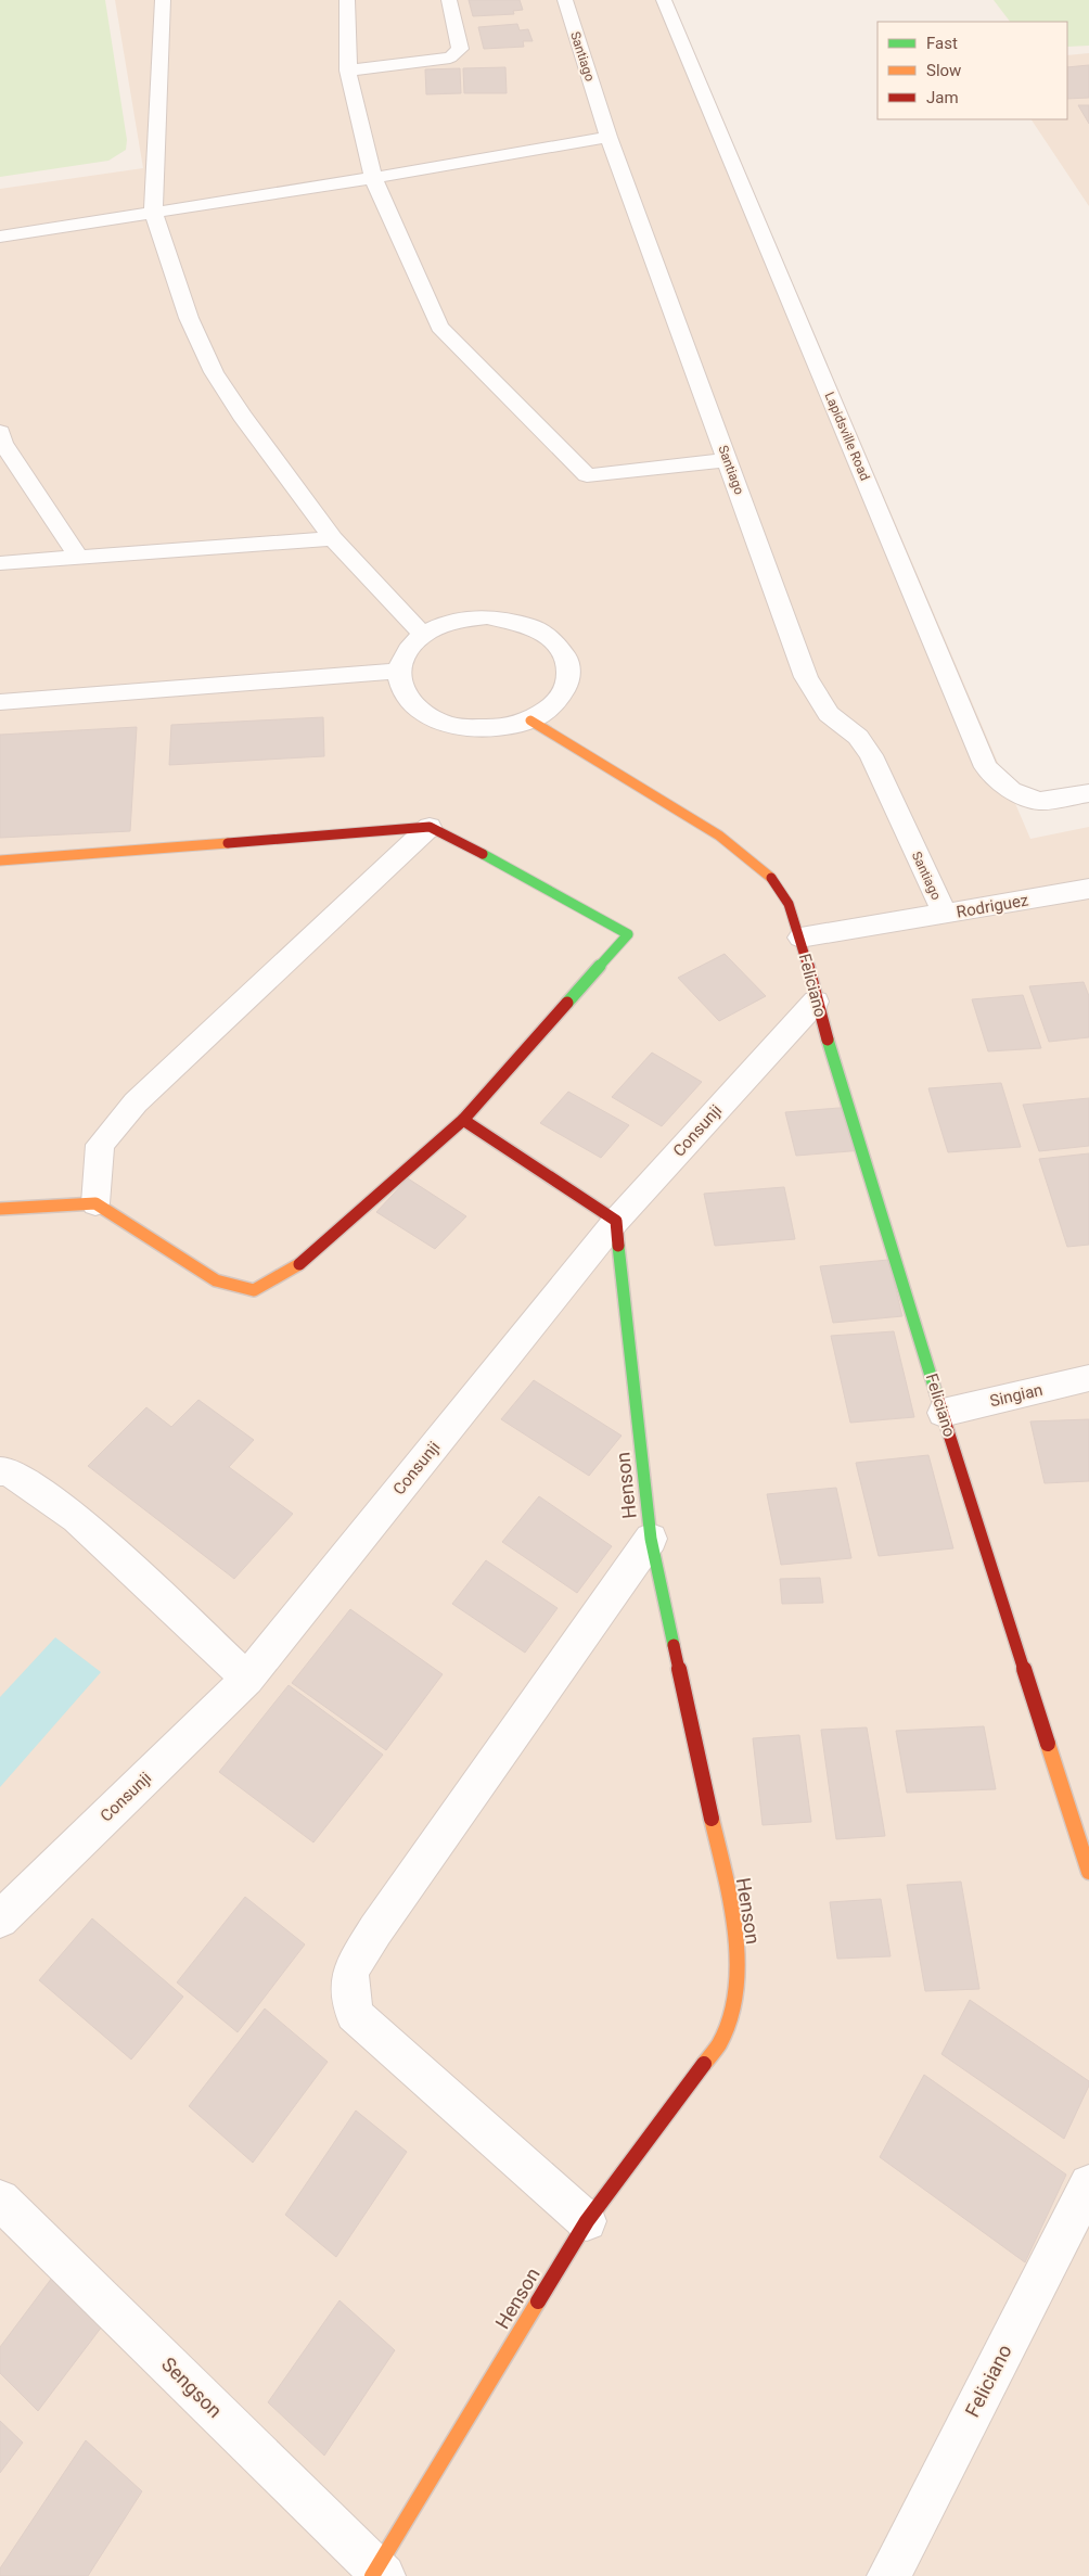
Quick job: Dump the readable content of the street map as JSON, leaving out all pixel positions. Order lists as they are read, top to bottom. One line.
{"streets":{"street":["Santiago","Lapidsville Road","Rodriguez","Feliciano","Consunji","Singian","Henson","Sengson"]},"crossings":[["Santiago","Rodriguez"],["Rodriguez","Feliciano"],["Feliciano","Consunji"],["Feliciano","Singian"],["Consunji","Henson"],["Henson","Sengson"]],"legend":["Fast","Slow","Jam"]}
